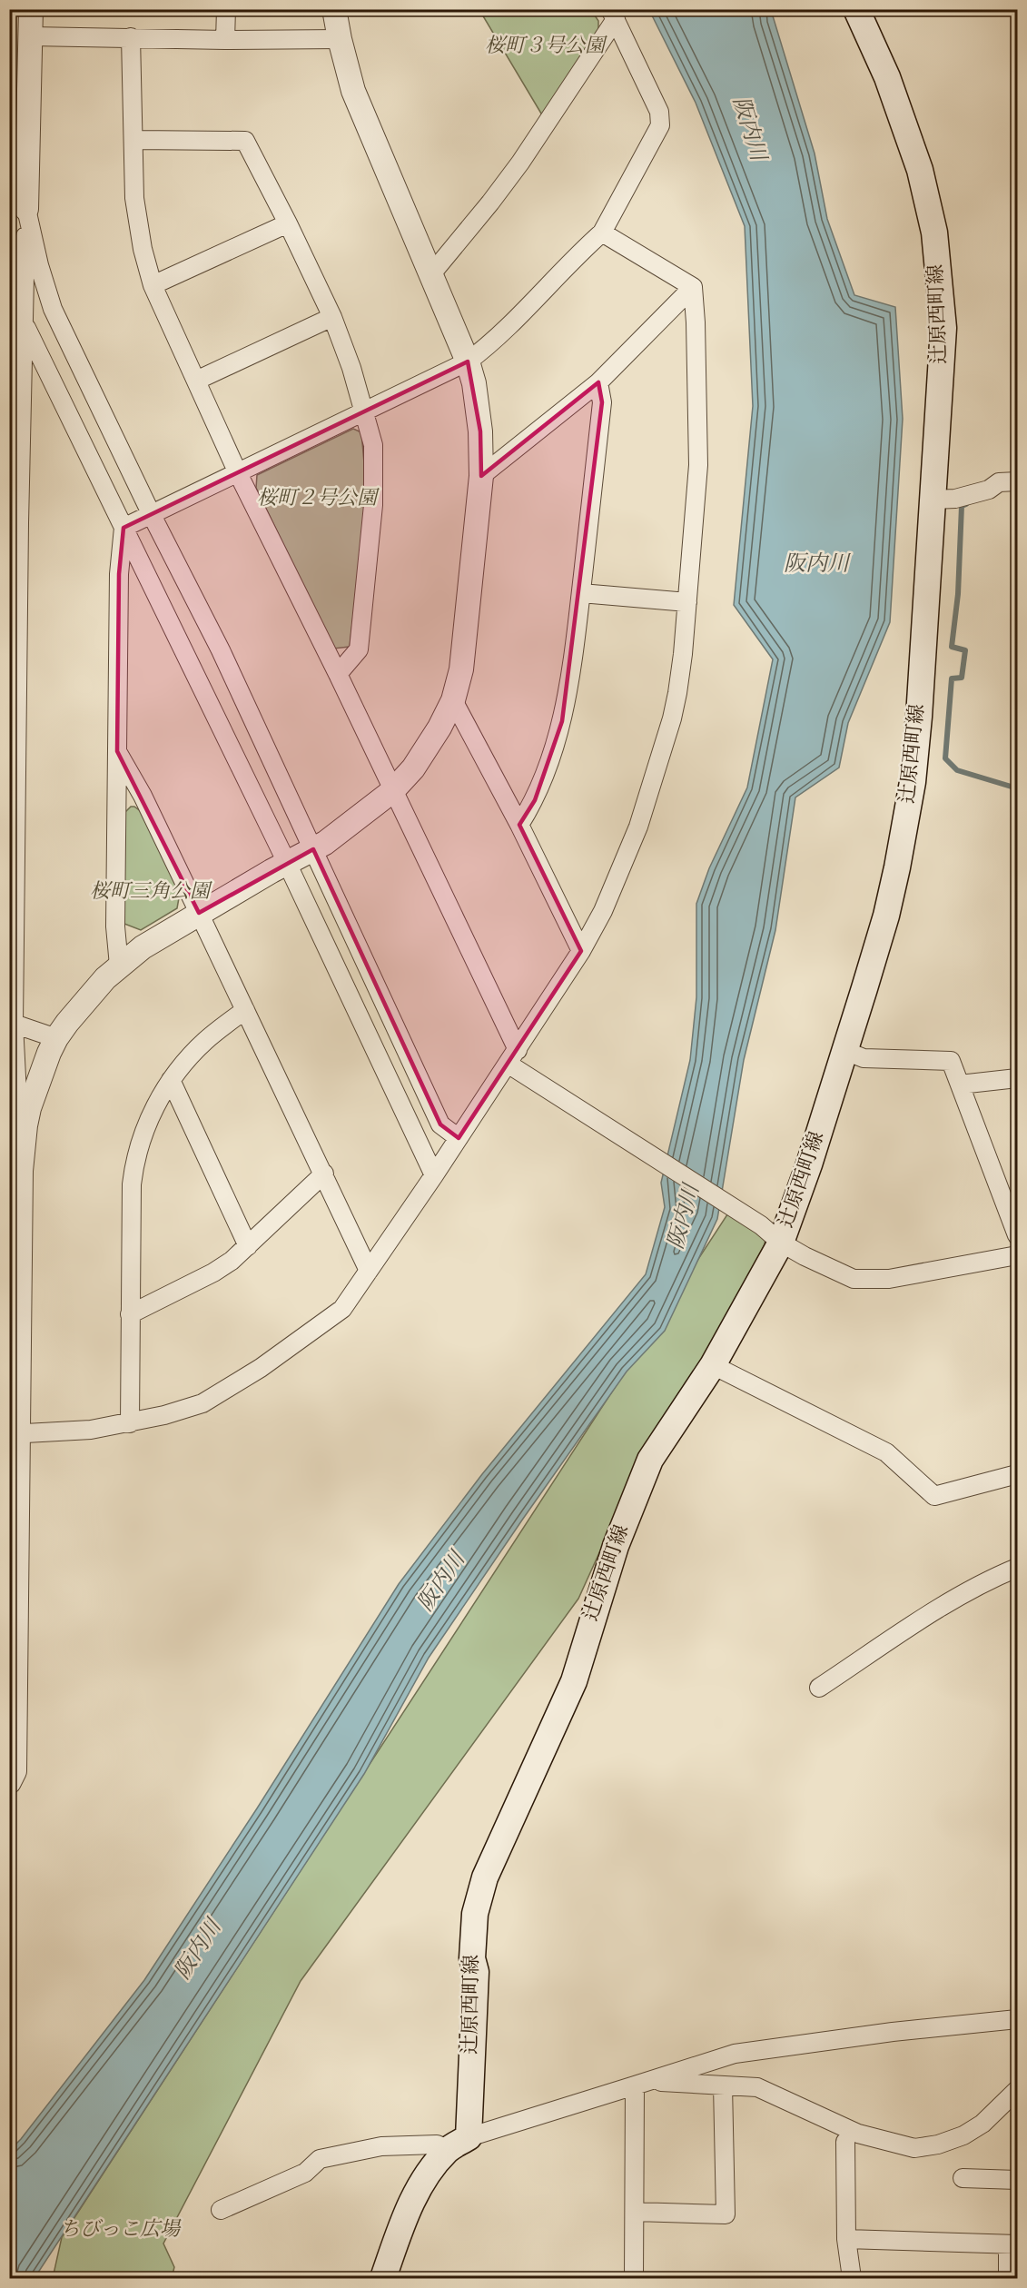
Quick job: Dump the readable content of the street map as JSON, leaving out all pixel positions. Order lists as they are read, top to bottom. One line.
{"streets":{"main road":["辻原西町線"]},"water":["阪内川"],"parks":["桜町３号公園","桜町２号公園","桜町三角公園","ちびっこ広場"]}
